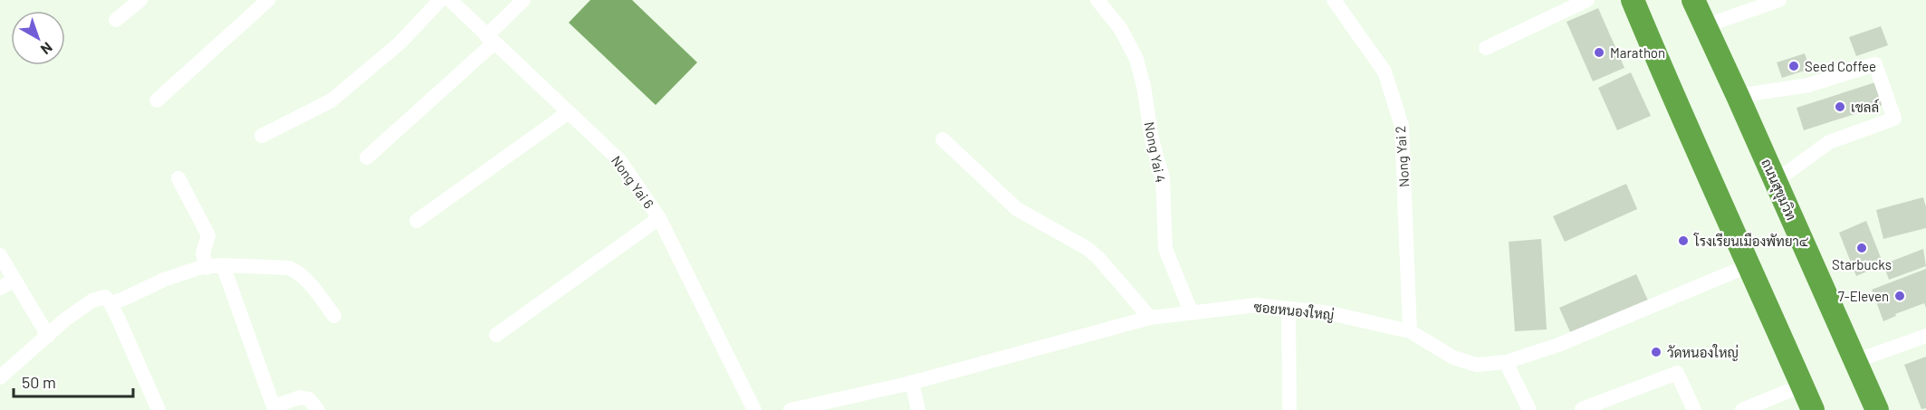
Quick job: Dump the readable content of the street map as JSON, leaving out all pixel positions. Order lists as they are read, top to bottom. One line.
{"streets":{"highway":["ถนนสุขุมวิท"],"street":["Nong Yai 4","Nong Yai 2","Nong Yai 6","ซอยหนองใหญ่"]},"crossings":[["Nong Yai 4","ซอยหนองใหญ่"],["Nong Yai 2","ซอยหนองใหญ่"]],"places":["Marathon","Seed Coffee","เชลล์","โรงเรียนเมืองพัทยา๔","Starbucks","7-Eleven","วัดหนองใหญ่"],"scale_bar":"50 m","north":"bottom right"}
